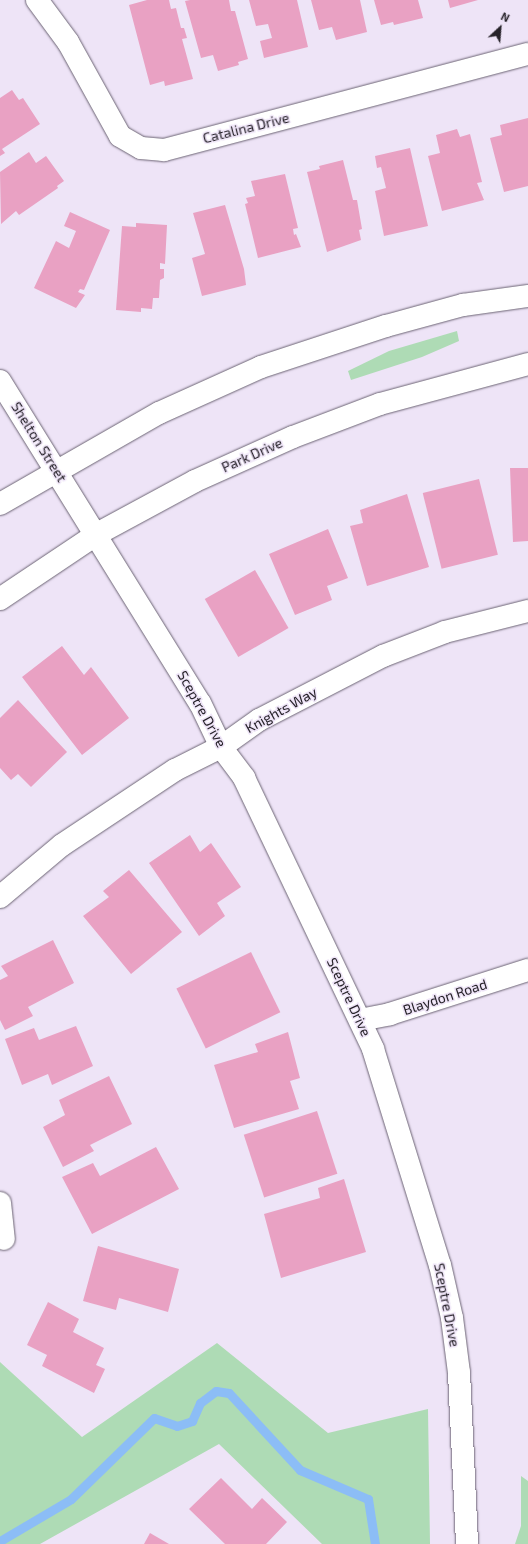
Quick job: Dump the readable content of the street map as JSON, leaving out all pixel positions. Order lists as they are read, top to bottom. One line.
{"streets":{"street":["Catalina Drive","Shelton Street","Park Drive","Sceptre Drive","Knights Way","Blaydon Road"]},"crossings":[["Shelton Street","Sceptre Drive"],["Park Drive","Sceptre Drive"],["Sceptre Drive","Knights Way"],["Sceptre Drive","Blaydon Road"]],"north":"top right"}
